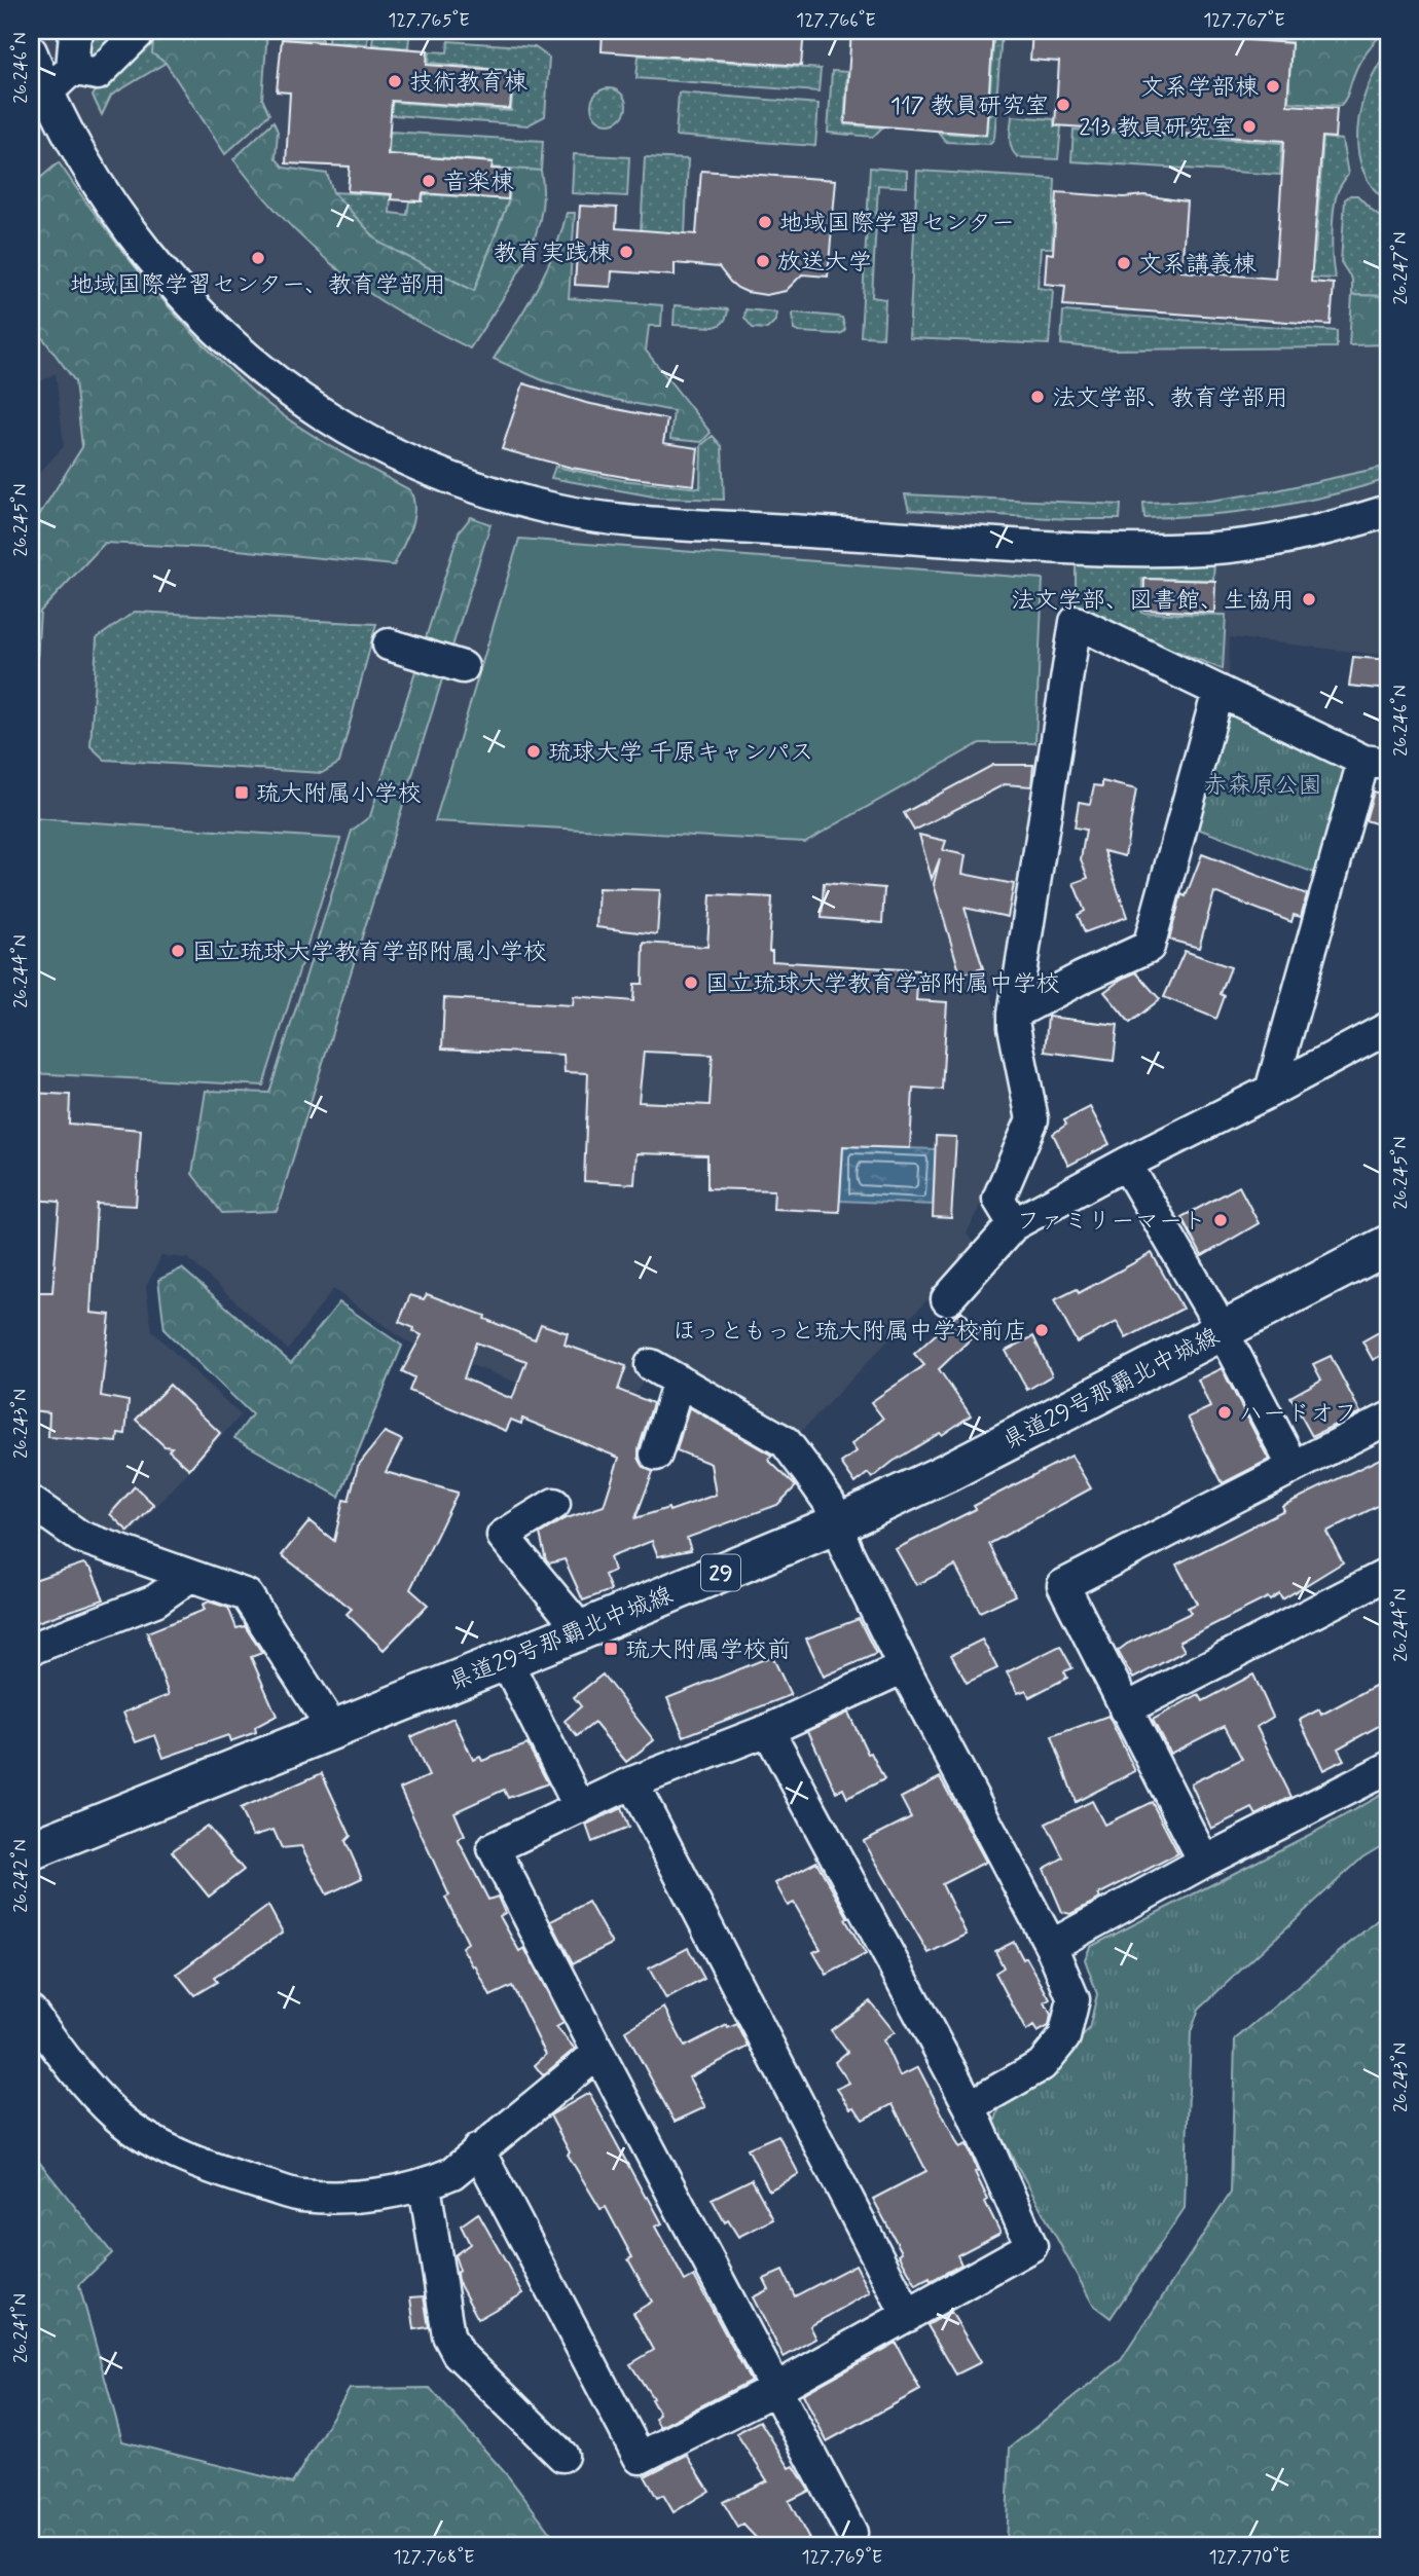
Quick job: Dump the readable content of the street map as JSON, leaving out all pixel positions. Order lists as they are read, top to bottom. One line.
{"streets":{"main road":["県道29号那覇北中城線","29"]},"parks":["赤森原公園"],"places":{"other":["技術教育棟","文系学部棟","117 教員研究室","213 教員研究室","音楽棟","地域国際学習センター","教育実践棟","地域国際学習センター、教育学部用","放送大学","文系講義棟","法文学部、教育学部用","法文学部、図書館、生協用","琉球大学 千原キャンパス","国立琉球大学教育学部附属小学校","国立琉球大学教育学部附属中学校","ファミリーマート","ほっともっと琉大附属中学校前店","ハードオフ"],"transit":["琉大附属小学校","琉大附属学校前"]},"coordinates":["127.765°E","127.766°E","127.767°E","26.246°N","26.247°N","26.245°N","26.244°N","26.243°N","26.242°N","26.241°N","127.768°E","127.769°E","127.770°E"]}
